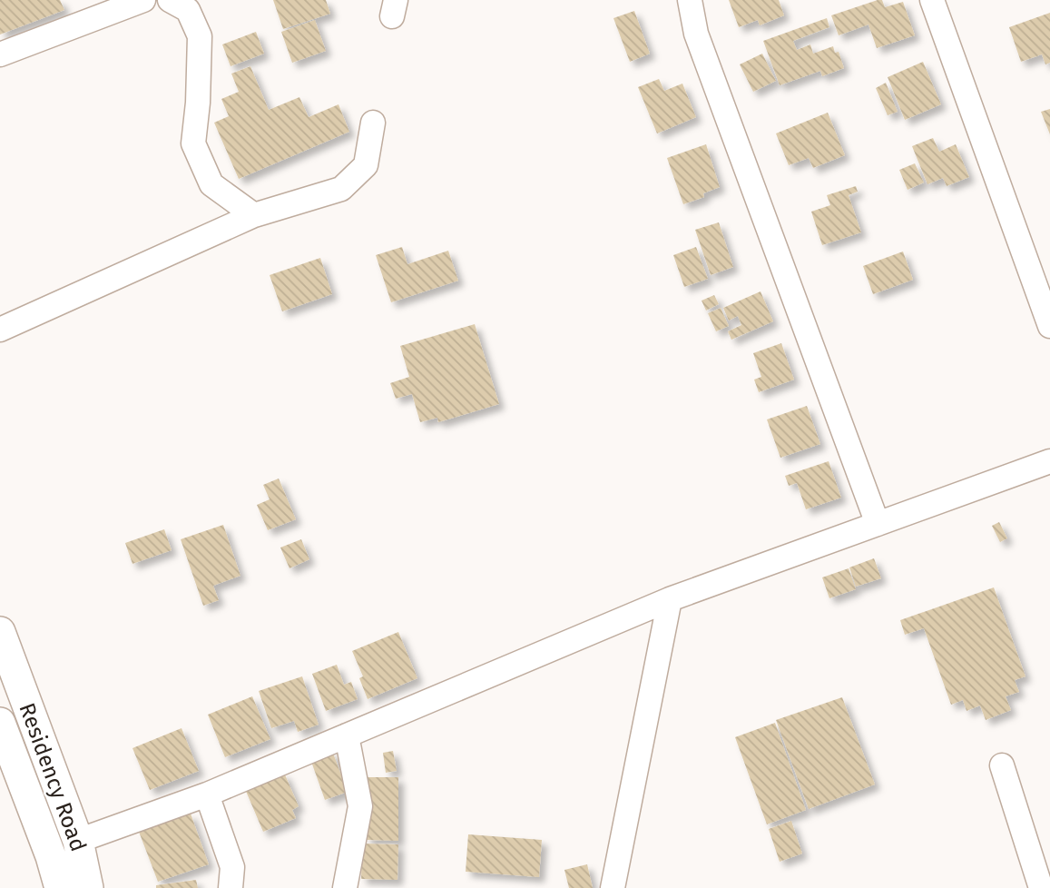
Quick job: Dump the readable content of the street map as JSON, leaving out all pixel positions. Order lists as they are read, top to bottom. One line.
{"streets":{"main road":["Residency Road"]}}
